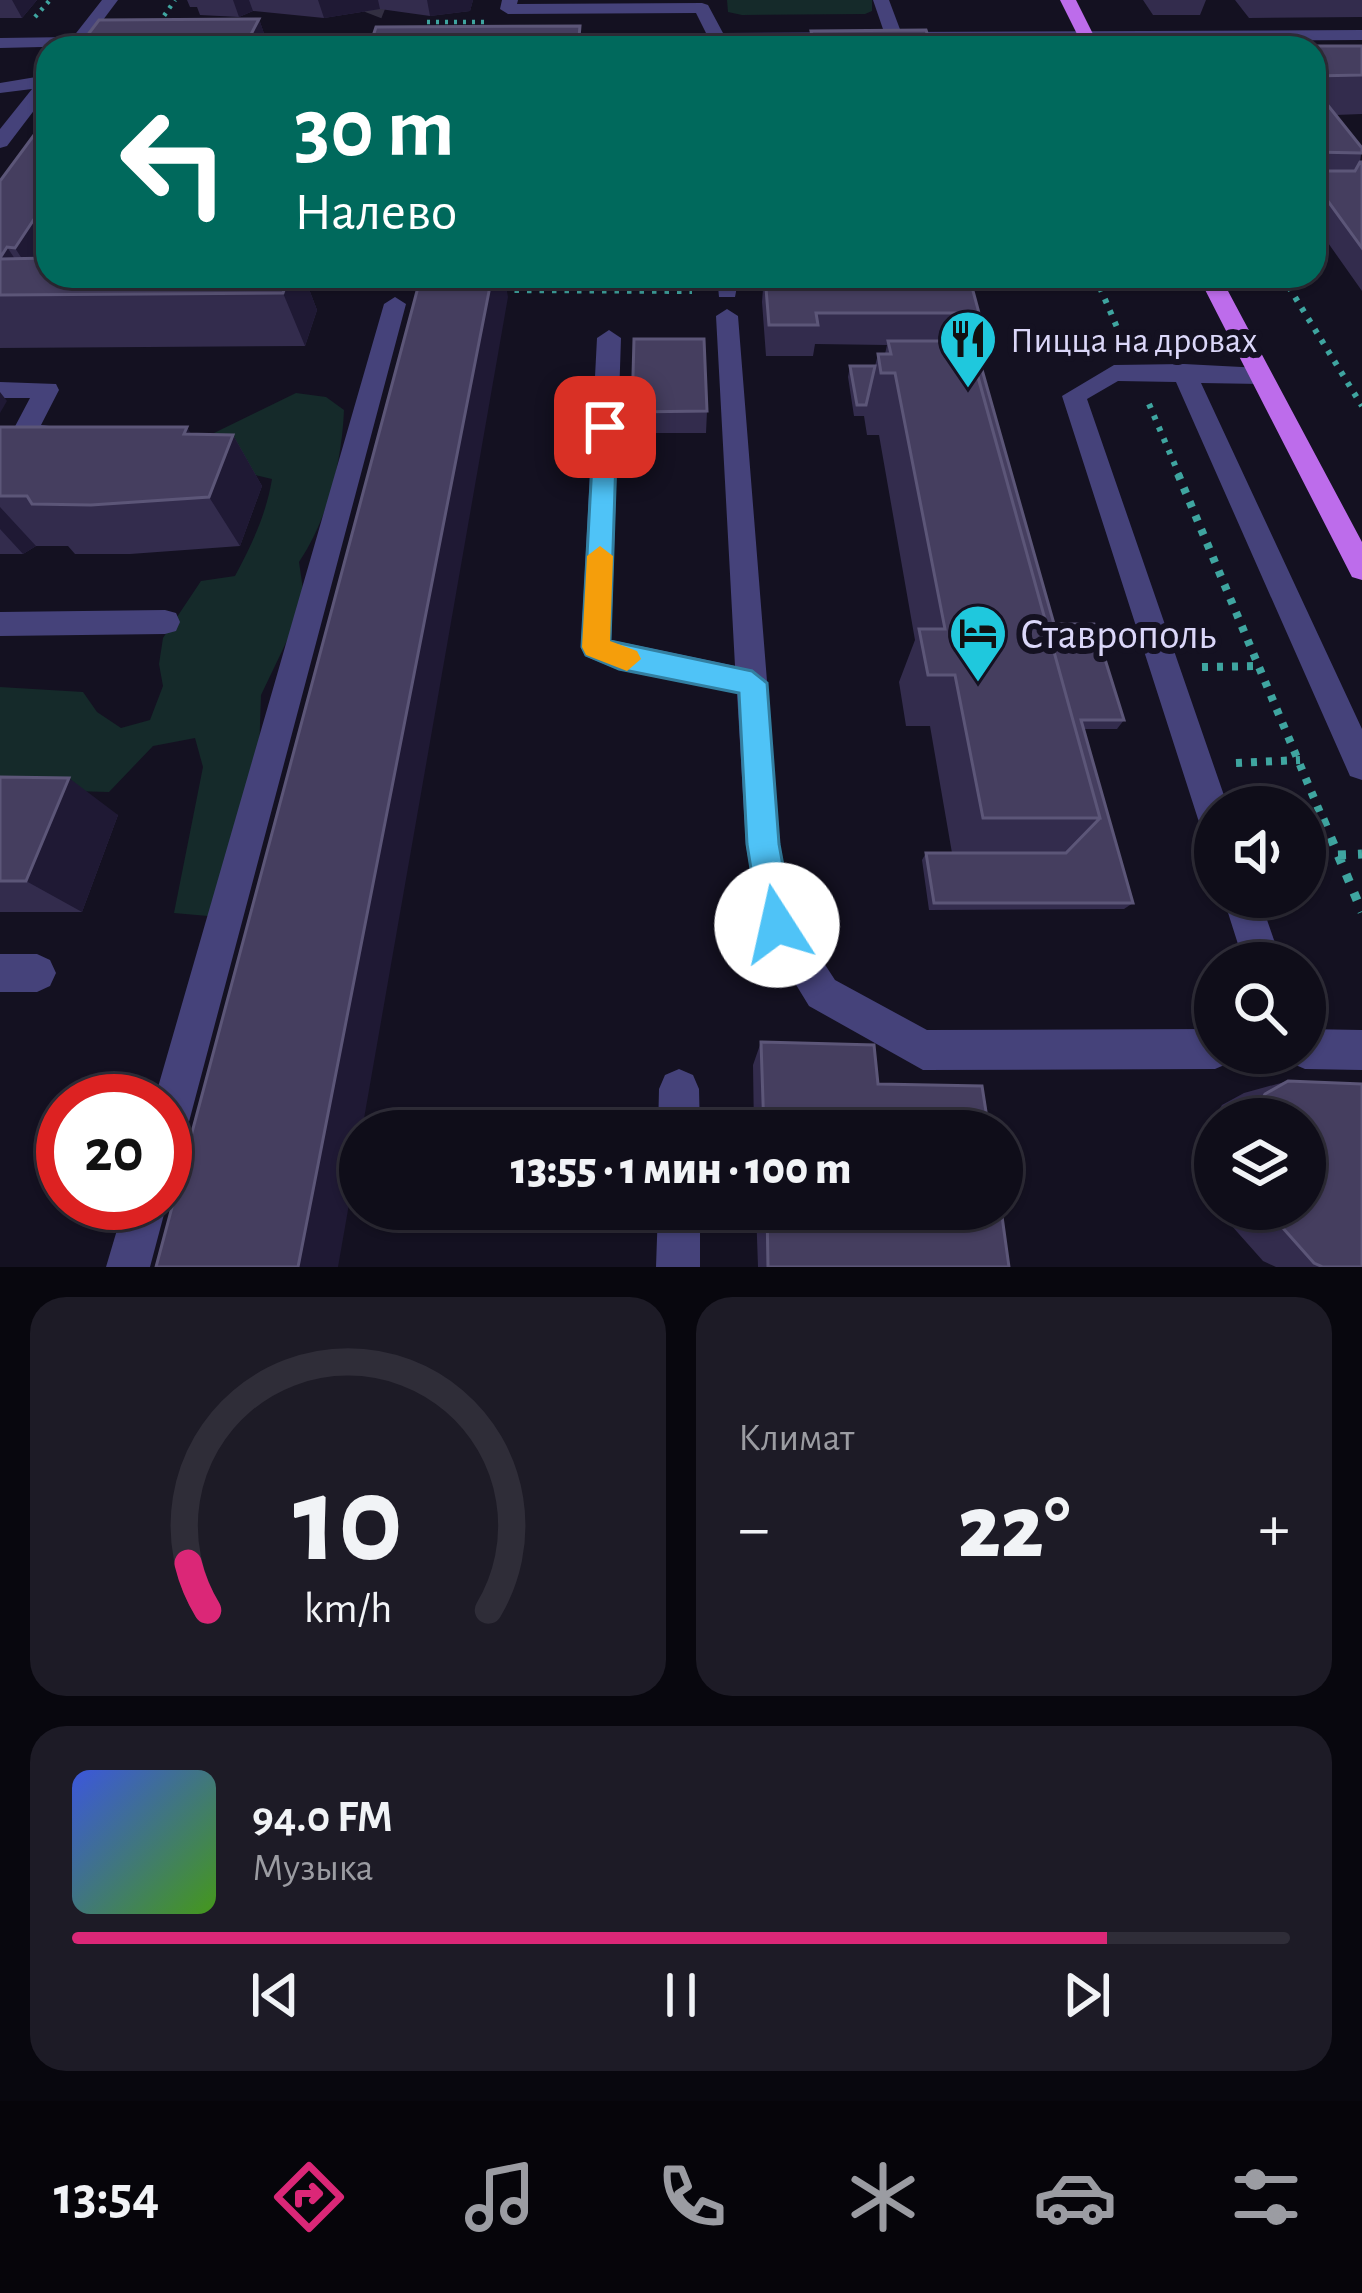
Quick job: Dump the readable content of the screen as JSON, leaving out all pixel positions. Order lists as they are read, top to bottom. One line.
{"places":{"restaurant":["Пицца на дровах"],"hotel":["Ставрополь"]},"page":{"turn":["30 m","Налево"],"limit":"20","trip":"13:55 · 1 мин · 100 m","tile":"Климат","heat":["−","22°","+"],"song":["94.0 FM","Музыка"],"tabs":"13:54","gauge":["10","km/h"]}}
